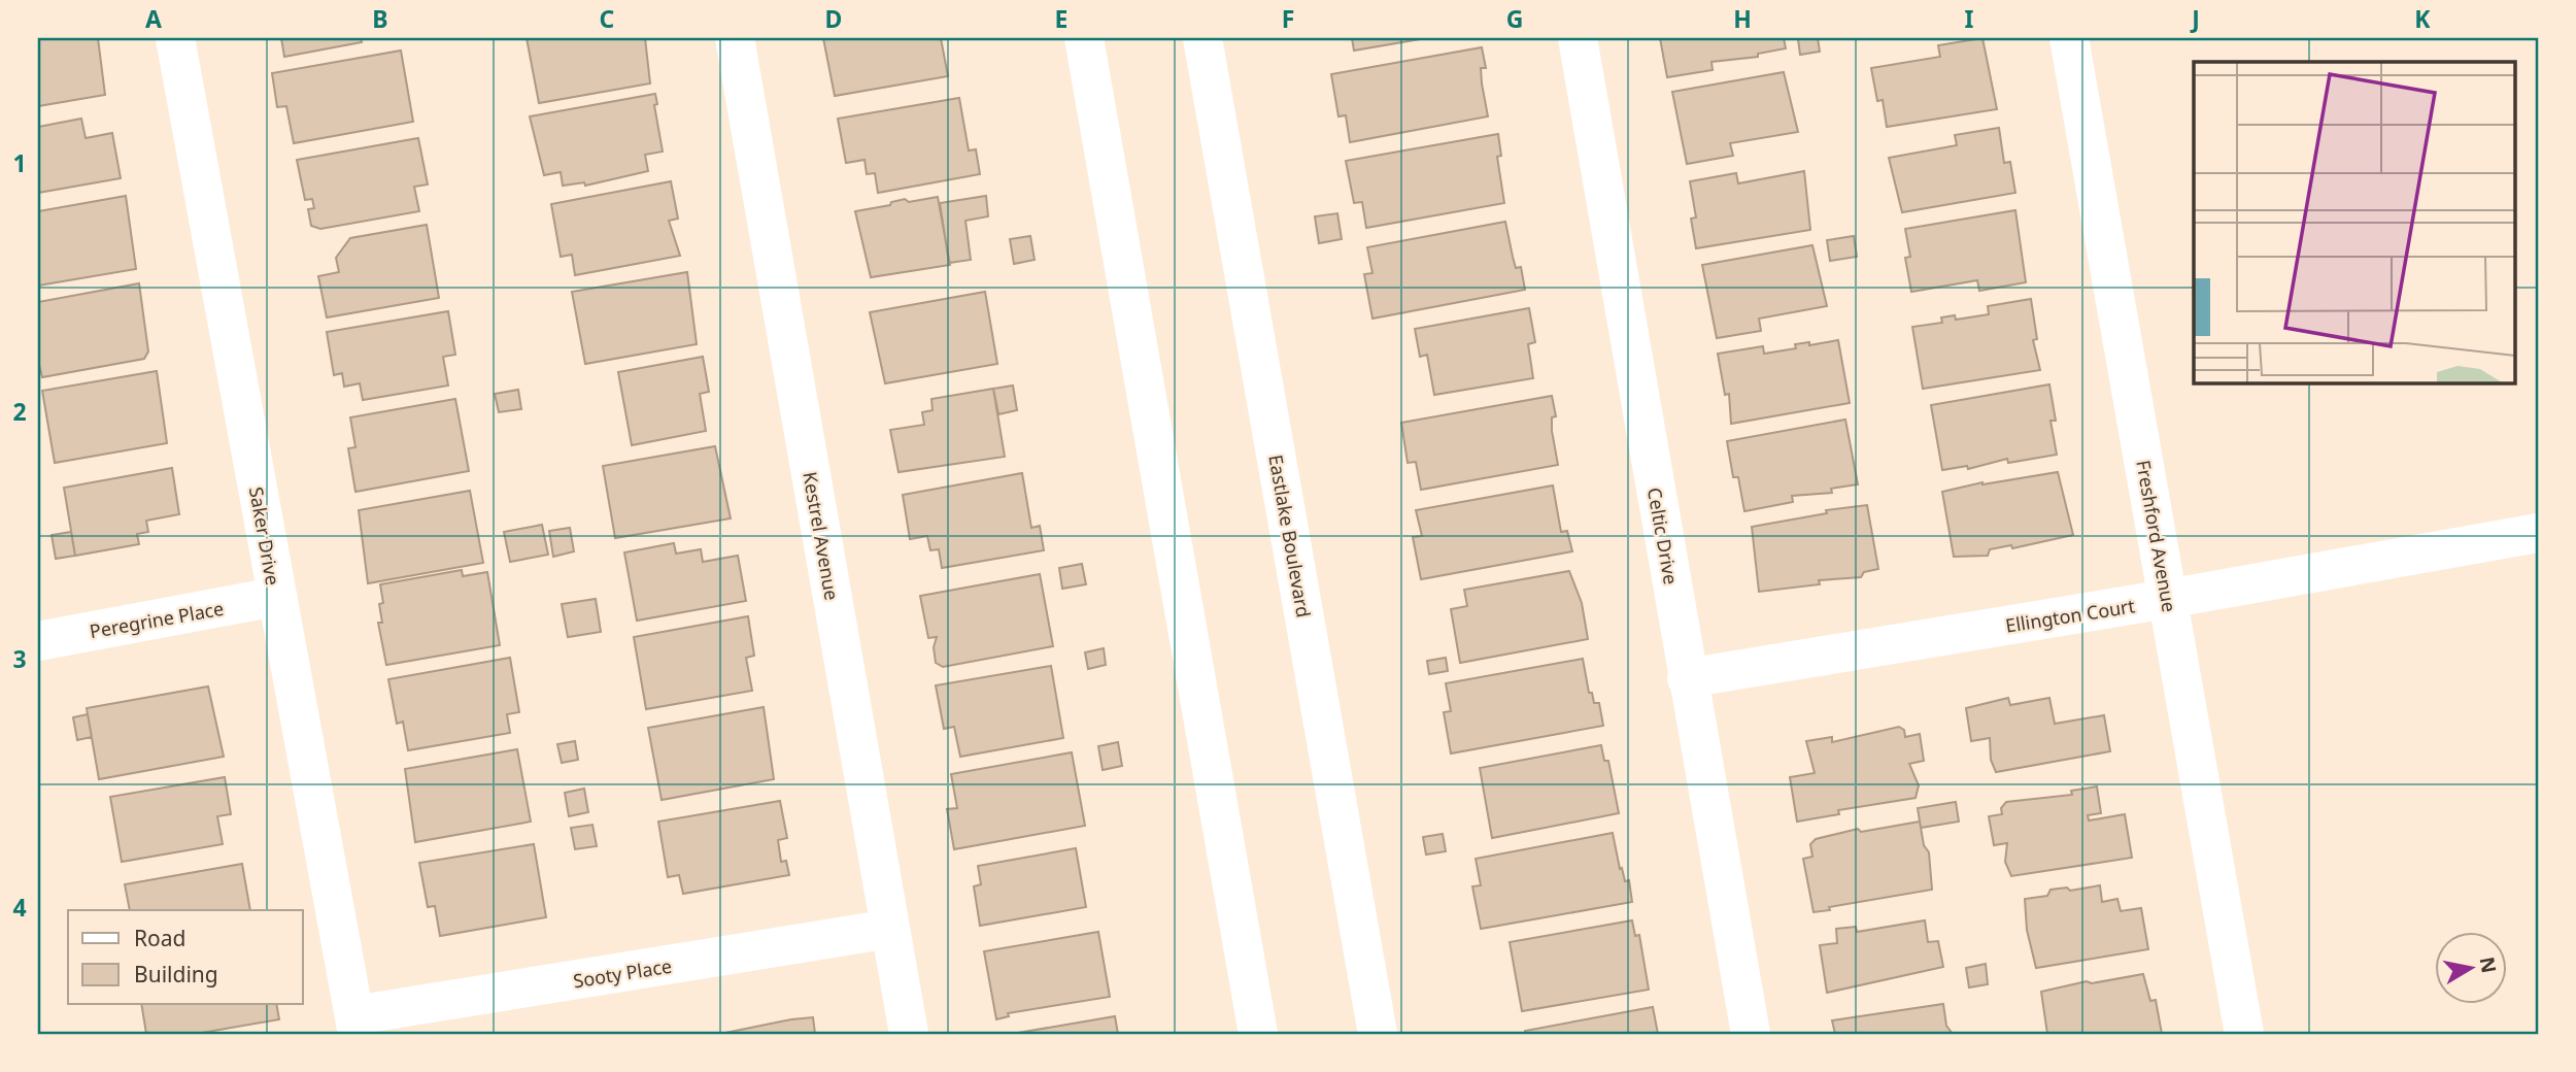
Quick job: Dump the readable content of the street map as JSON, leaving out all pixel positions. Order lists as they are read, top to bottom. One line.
{"streets":{"street":["Saker Drive","Kestrel Avenue","Eastlake Boulevard","Celtic Drive","Freshford Avenue","Ellington Court","Peregrine Place","Sooty Place"]},"crossings":[["Saker Drive","Peregrine Place"],["Saker Drive","Sooty Place"],["Kestrel Avenue","Sooty Place"],["Celtic Drive","Ellington Court"],["Freshford Avenue","Ellington Court"]],"legend":["Road","Building"],"north":"right","grid":{"columns":["A","B","C","D","E","F","G","H","I","J","K"],"rows":["1","2","3","4"]}}
